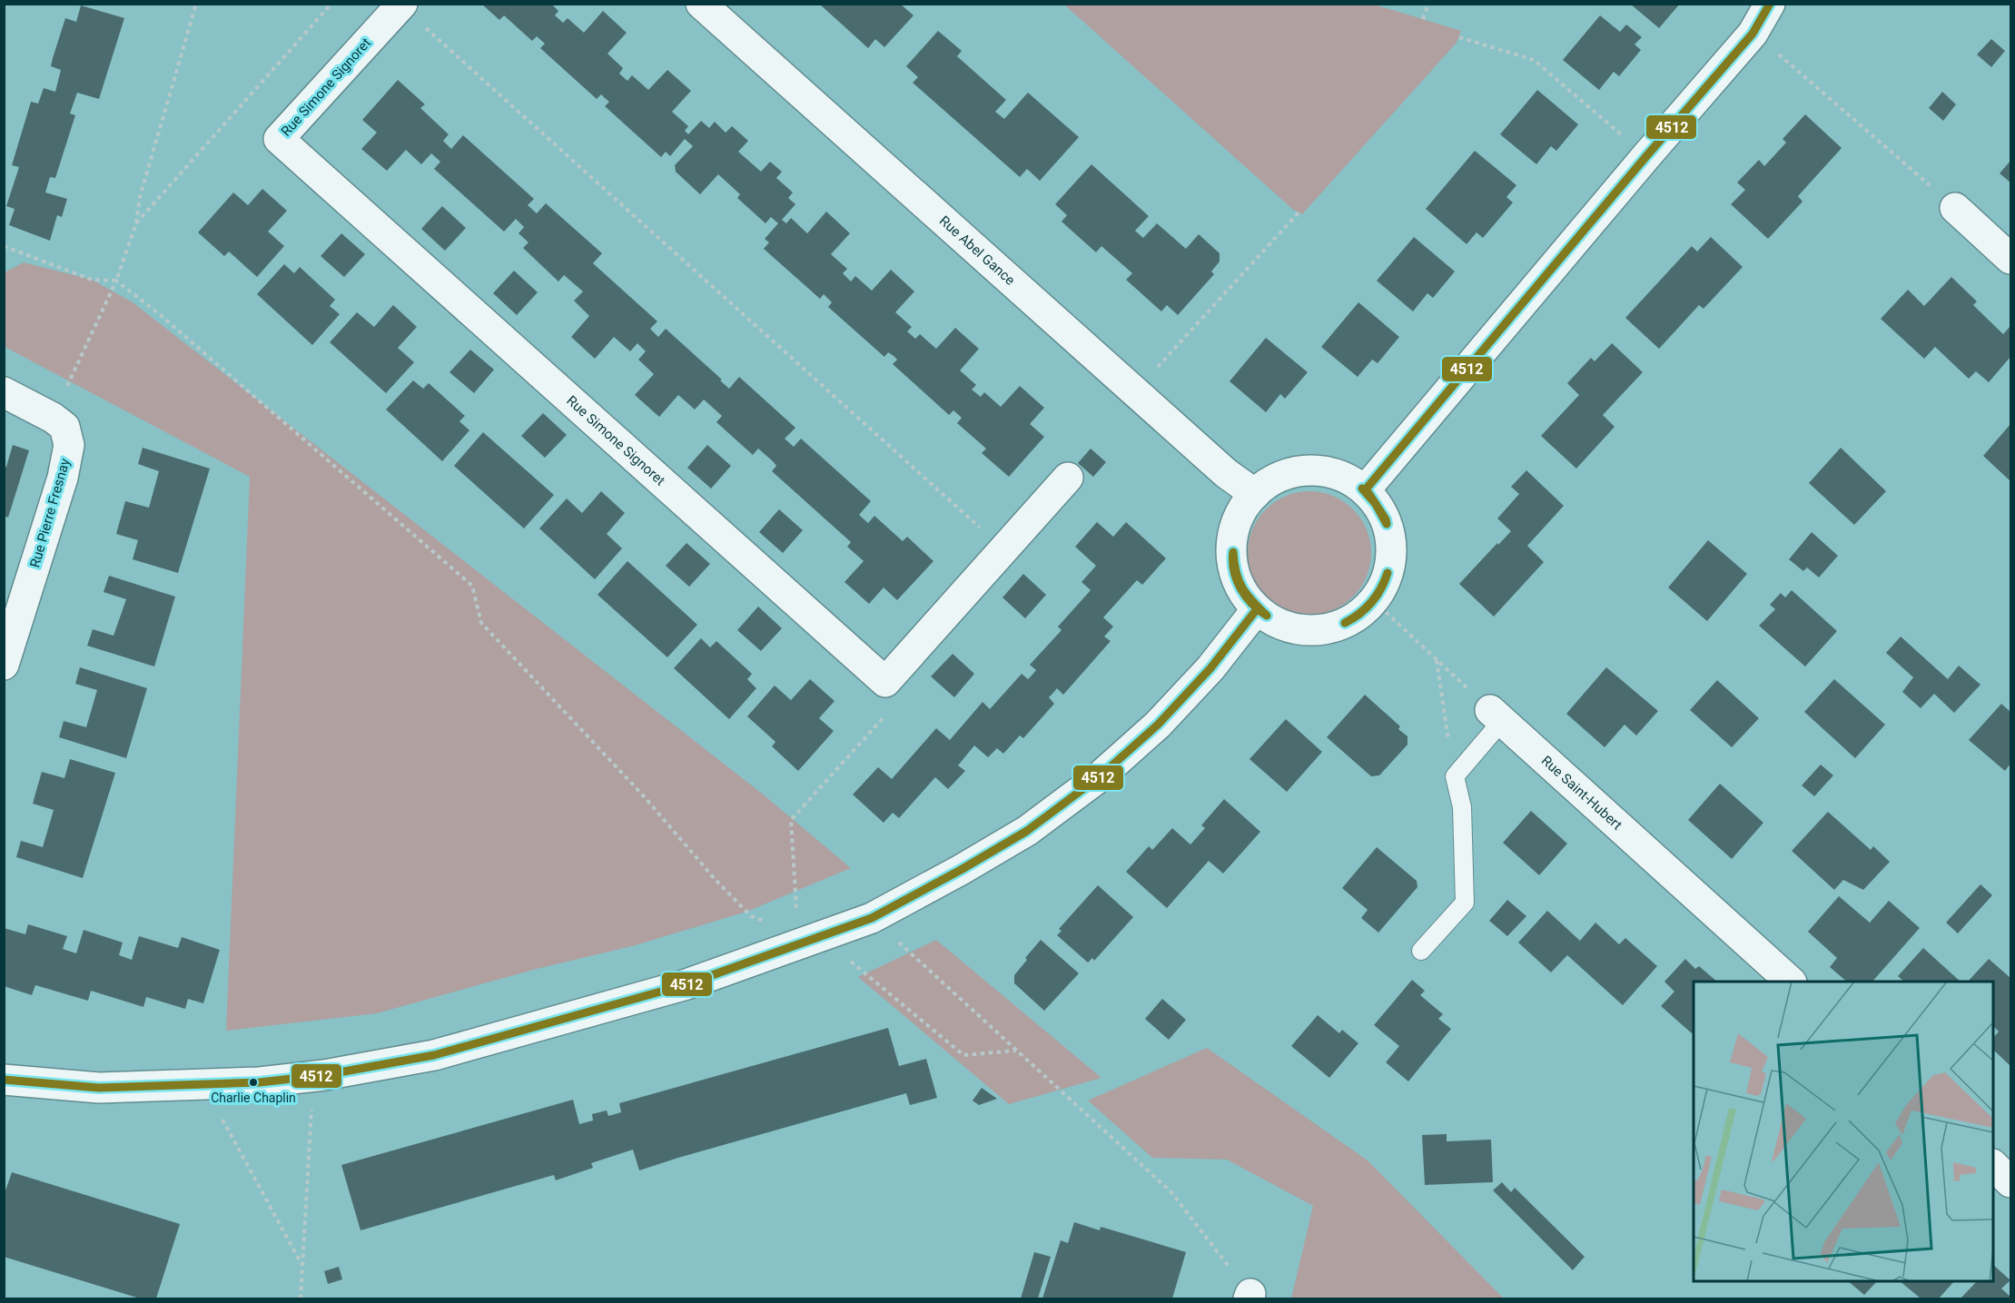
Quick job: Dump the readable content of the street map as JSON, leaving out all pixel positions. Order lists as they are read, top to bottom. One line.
{"streets":{"street":["Rue Simone Signoret","Rue Abel Gance","Rue Pierre Fresnay","Rue Saint-Hubert"]},"places":["Charlie Chaplin"],"lines":["transit line 4512"]}
